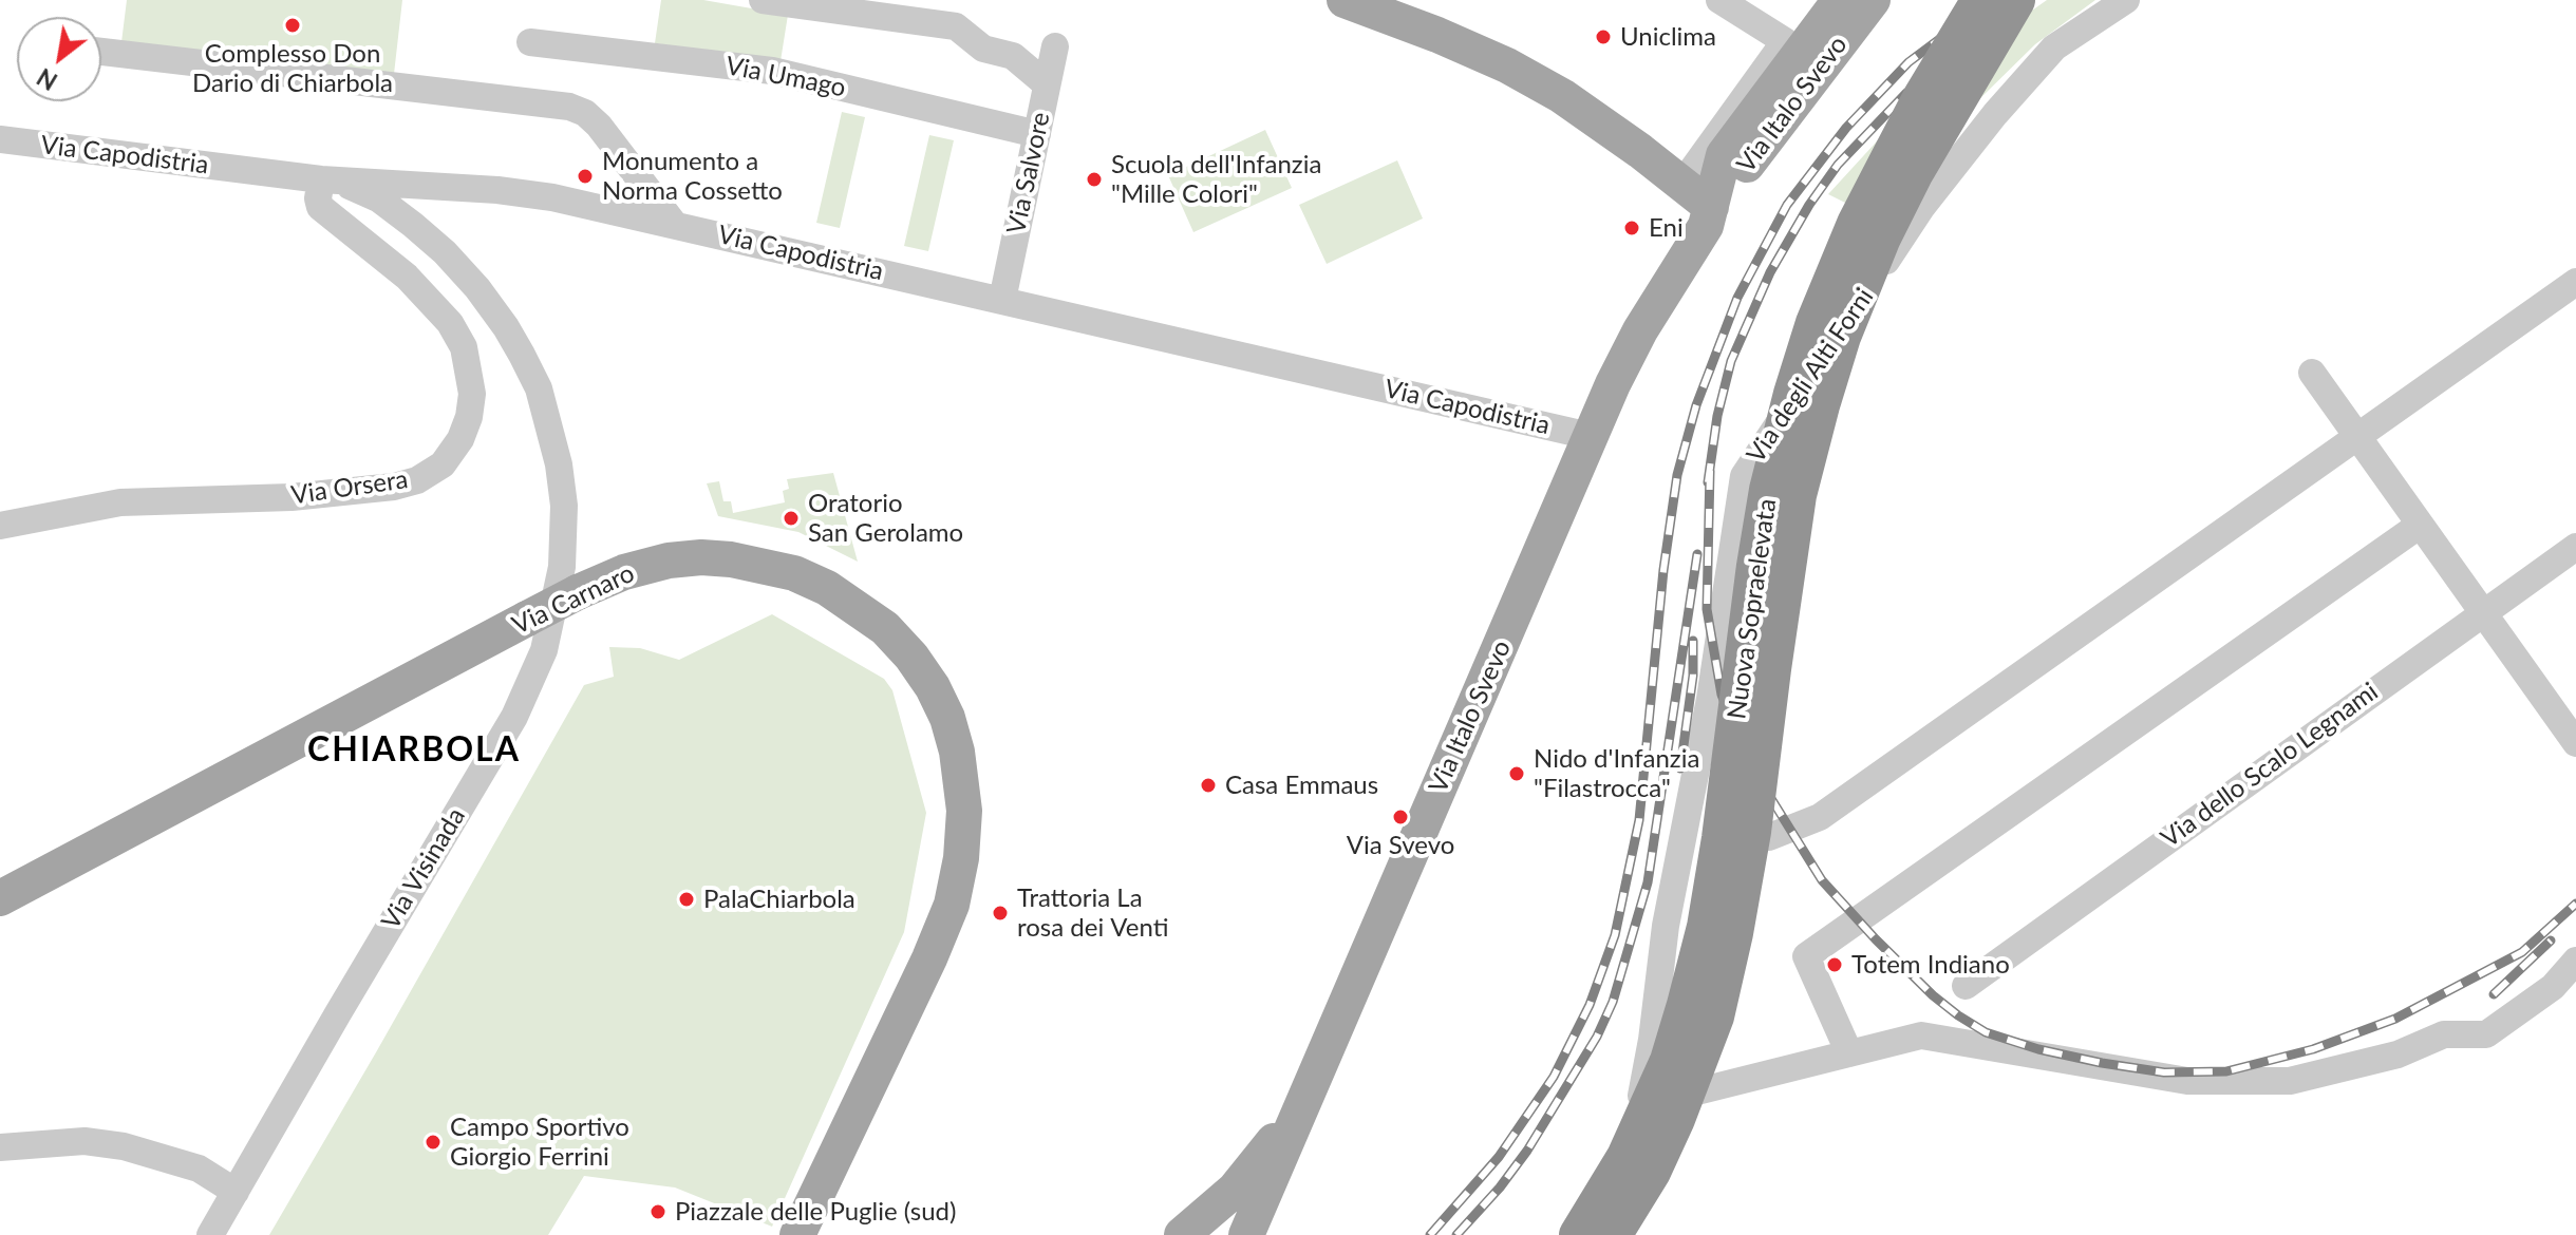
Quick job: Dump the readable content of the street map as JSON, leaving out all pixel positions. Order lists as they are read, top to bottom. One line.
{"streets":{"highway":["Nuova Sopraelevata"],"main road":["Via Italo Svevo","Via Carnaro"],"street":["Via Umago","Via Capodistria","Via Salvore","Via degli Alti Forni","Via Orsera","Via dello Scalo Legnami","Via Visinada"]},"crossings":[["Via Umago","Via Salvore"],["Via Italo Svevo","Via Capodistria"],["Via Capodistria","Via Salvore"],["Via Capodistria","Via Orsera"],["Via Capodistria","Via Visinada"],["Via degli Alti Forni","Nuova Sopraelevata"],["Via Orsera","Via Visinada"]],"districts":["CHIARBOLA"],"places":["Complesso Don Dario di Chiarbola","Uniclima","Monumento a Norma Cossetto","Scuola dell'Infanzia \"Mille Colori\"","Eni","Oratorio San Gerolamo","Nido d'Infanzia \"Filastrocca\"","Casa Emmaus","Via Svevo","PalaChiarbola","Trattoria La rosa dei Venti","Totem Indiano","Campo Sportivo Giorgio Ferrini","Piazzale delle Puglie (sud)"],"north":"bottom left"}
